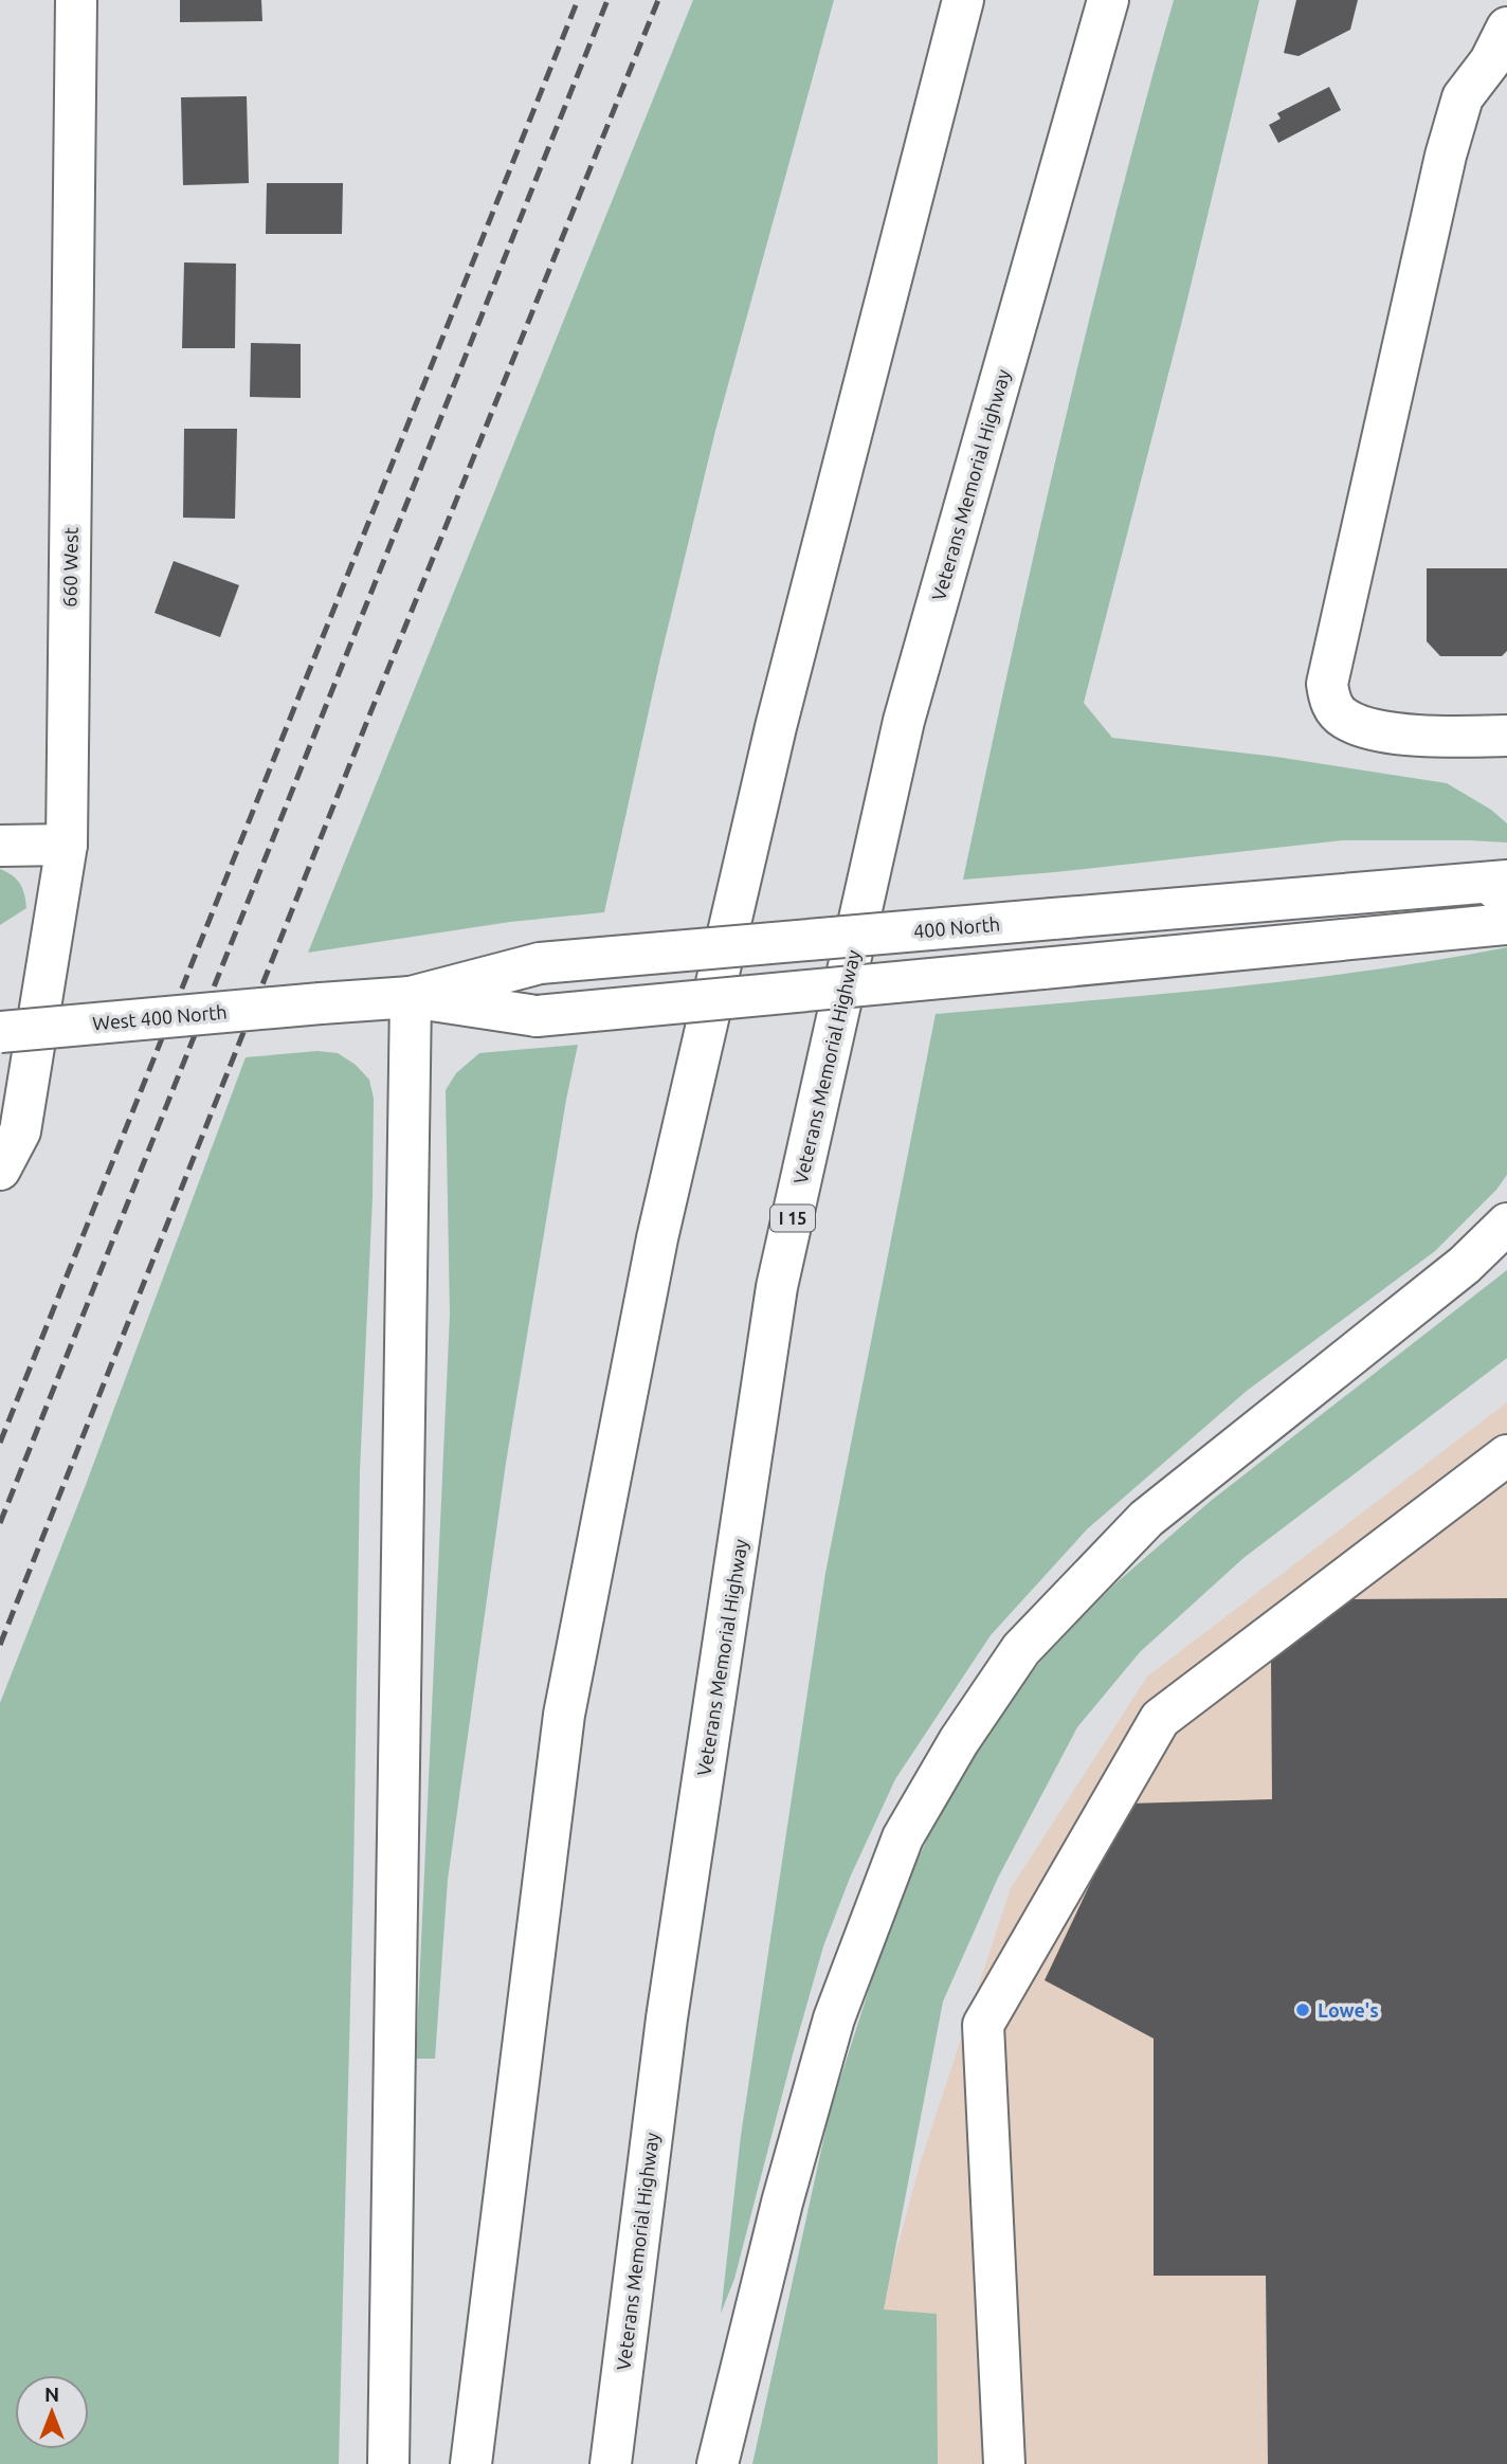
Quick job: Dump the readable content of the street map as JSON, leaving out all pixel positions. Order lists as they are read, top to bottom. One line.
{"streets":{"main road":["Veterans Memorial Highway","660 West","400 North","West 400 North","I 15"]},"crossings":[["400 North","West 400 North"]],"places":["Lowe's"],"north":"top"}
